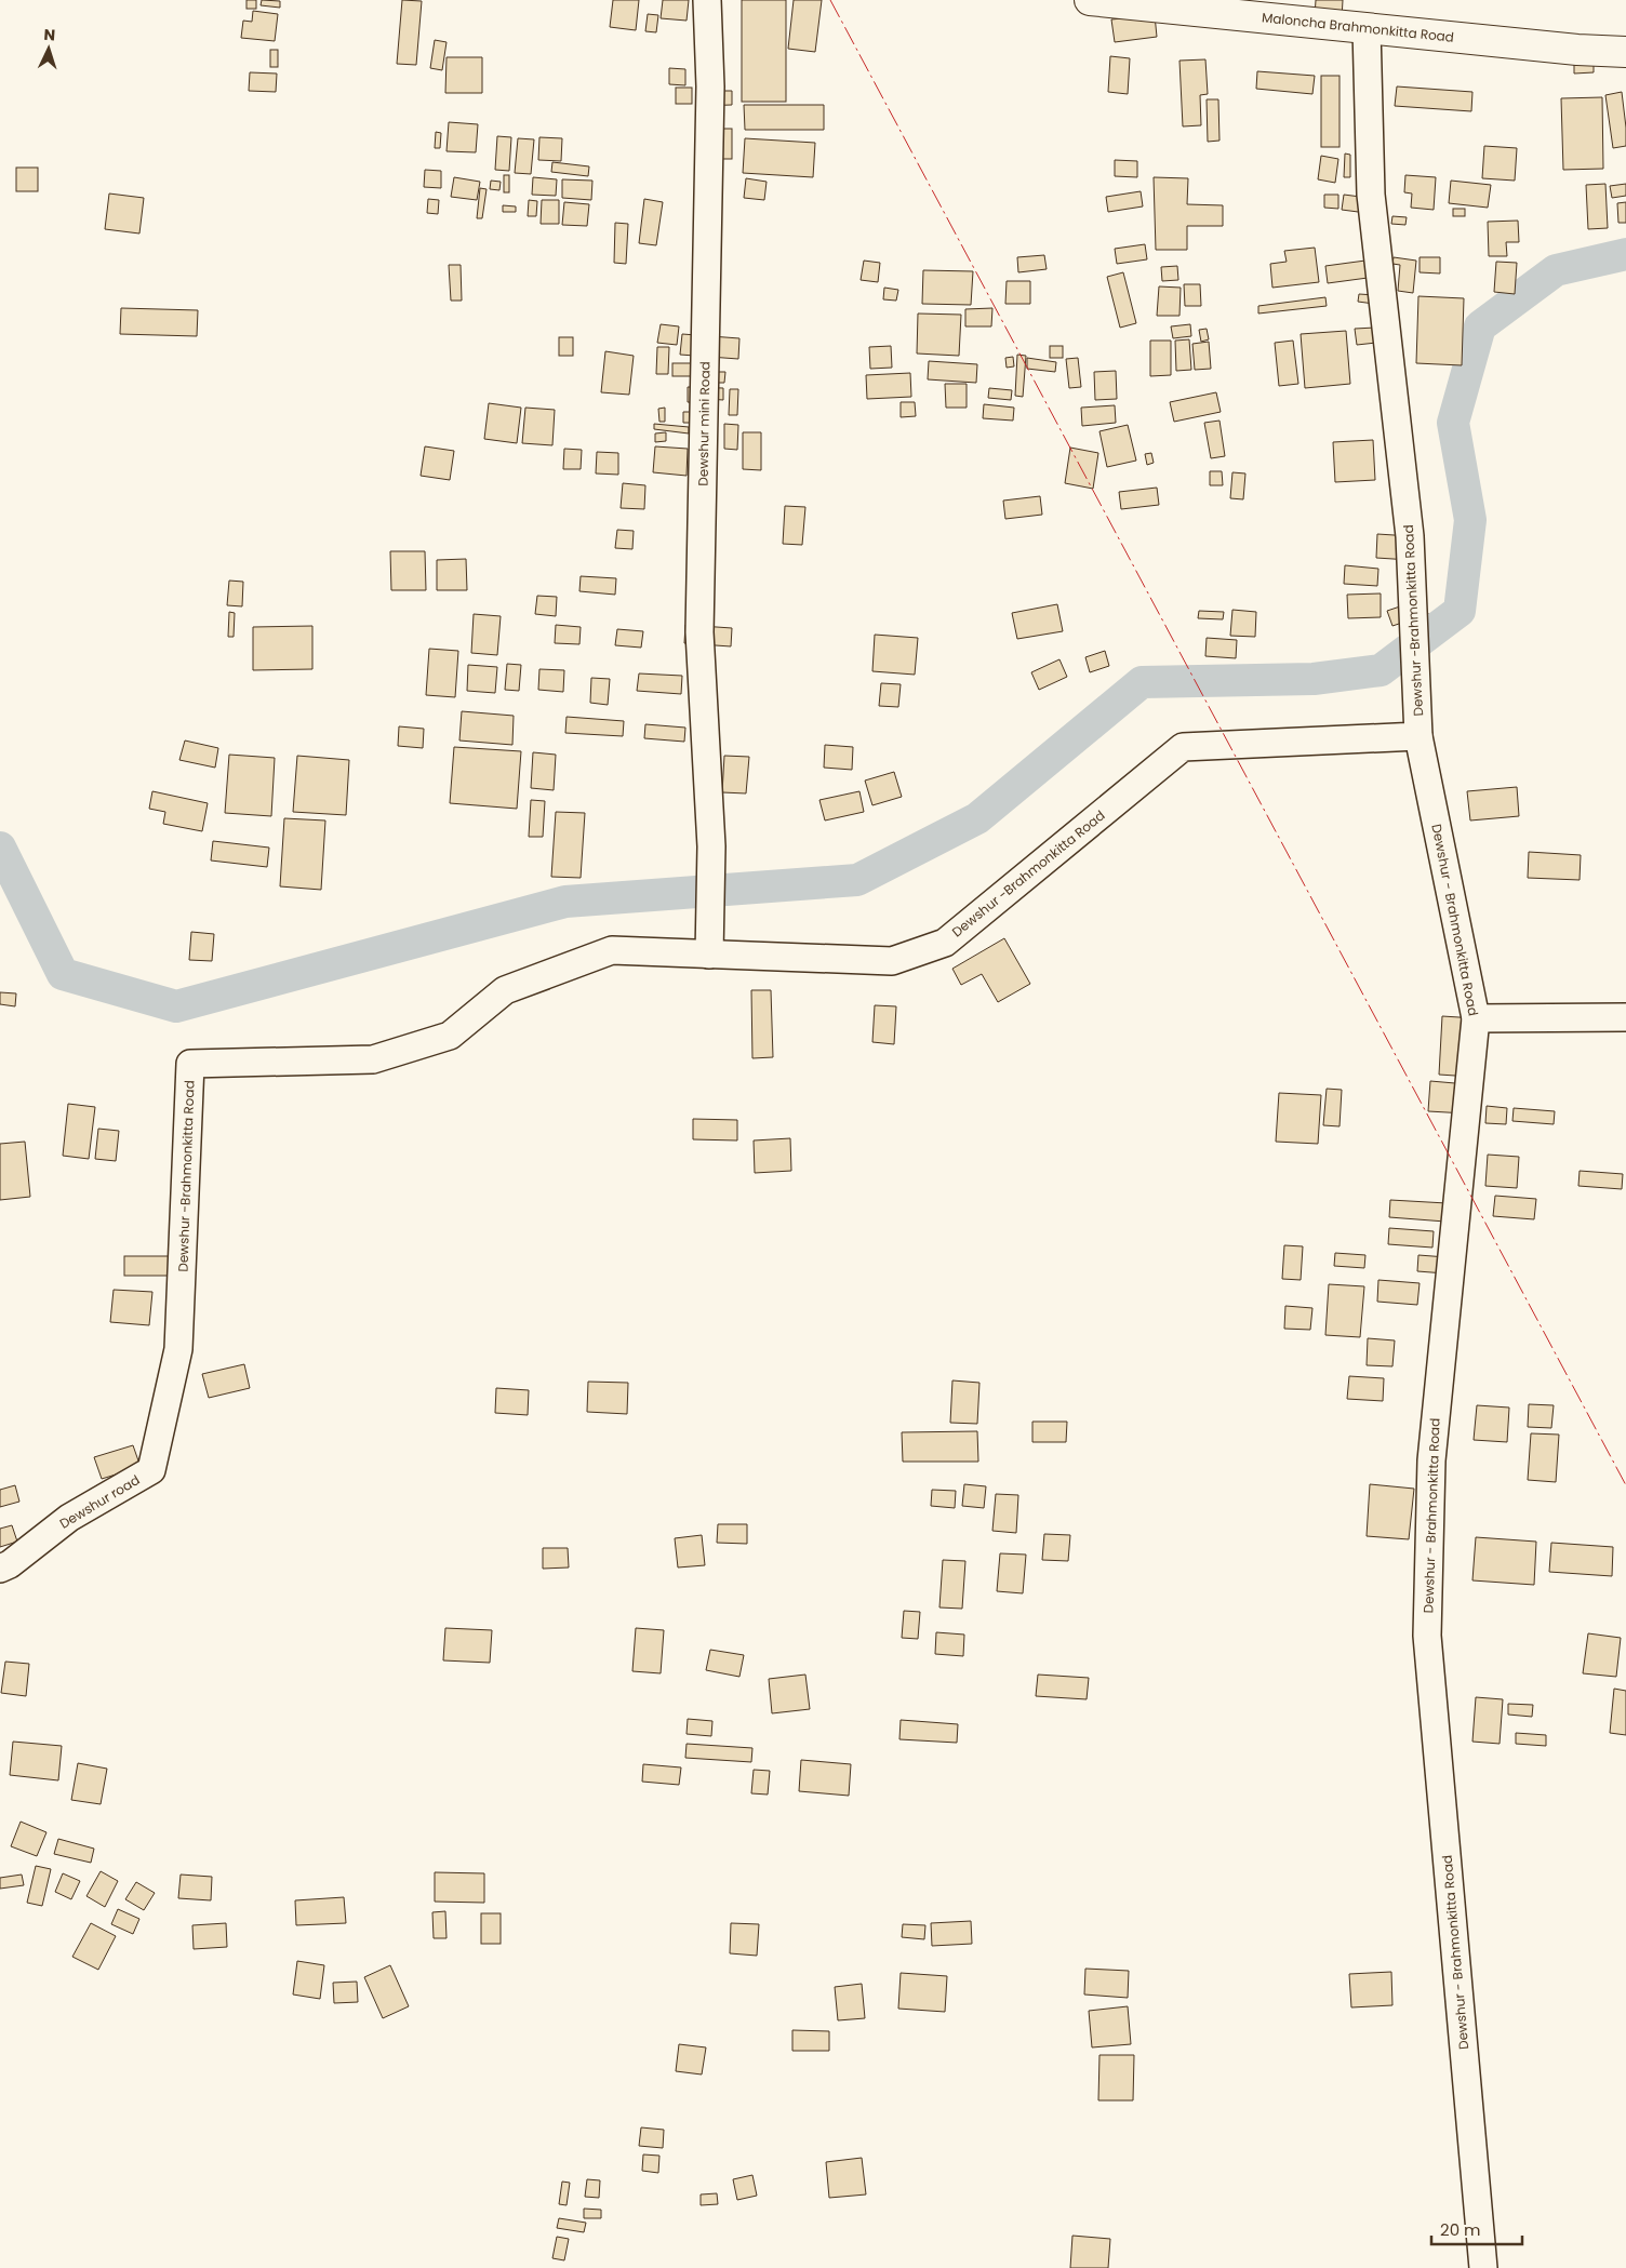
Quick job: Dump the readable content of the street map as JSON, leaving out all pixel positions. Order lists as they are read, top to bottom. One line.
{"streets":{"street":["Maloncha Brahmonkitta Road","Dewshur mini Road","Dewshur -Brahmonkitta Road","Dewshur - Brahmonkitta Road","Dewshur road"]},"crossings":[["Maloncha Brahmonkitta Road","Dewshur -Brahmonkitta Road"],["Dewshur mini Road","Dewshur -Brahmonkitta Road"],["Dewshur -Brahmonkitta Road","Dewshur - Brahmonkitta Road"],["Dewshur -Brahmonkitta Road","Dewshur road"]],"scale_bar":"20 m","north":"top"}
